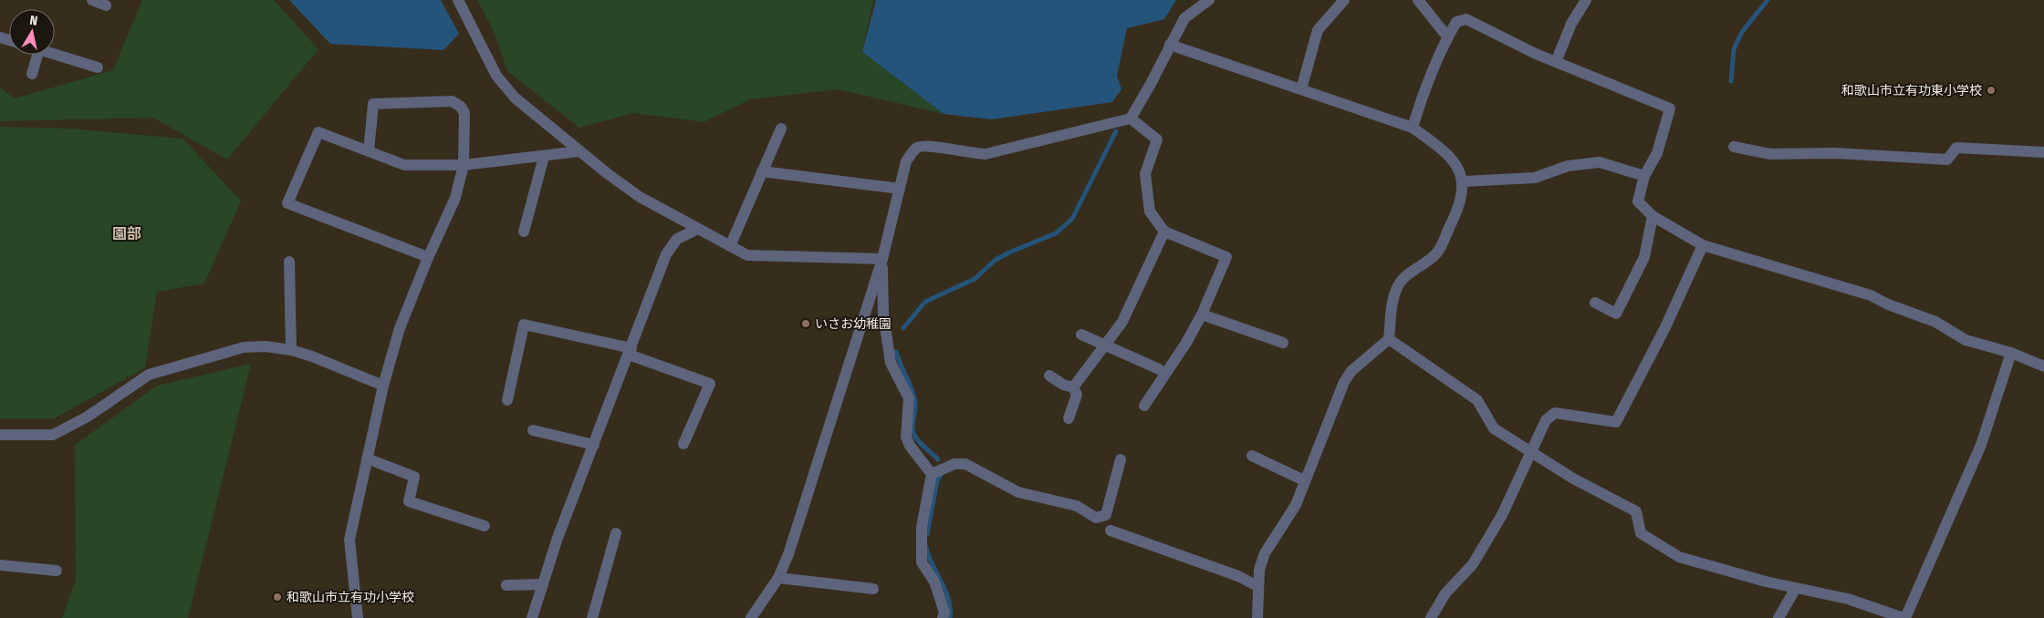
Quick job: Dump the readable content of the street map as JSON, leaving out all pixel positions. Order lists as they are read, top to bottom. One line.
{"districts":["園部"],"places":["和歌山市立有功東小学校","いさお幼稚園","和歌山市立有功小学校"],"north":"top"}
